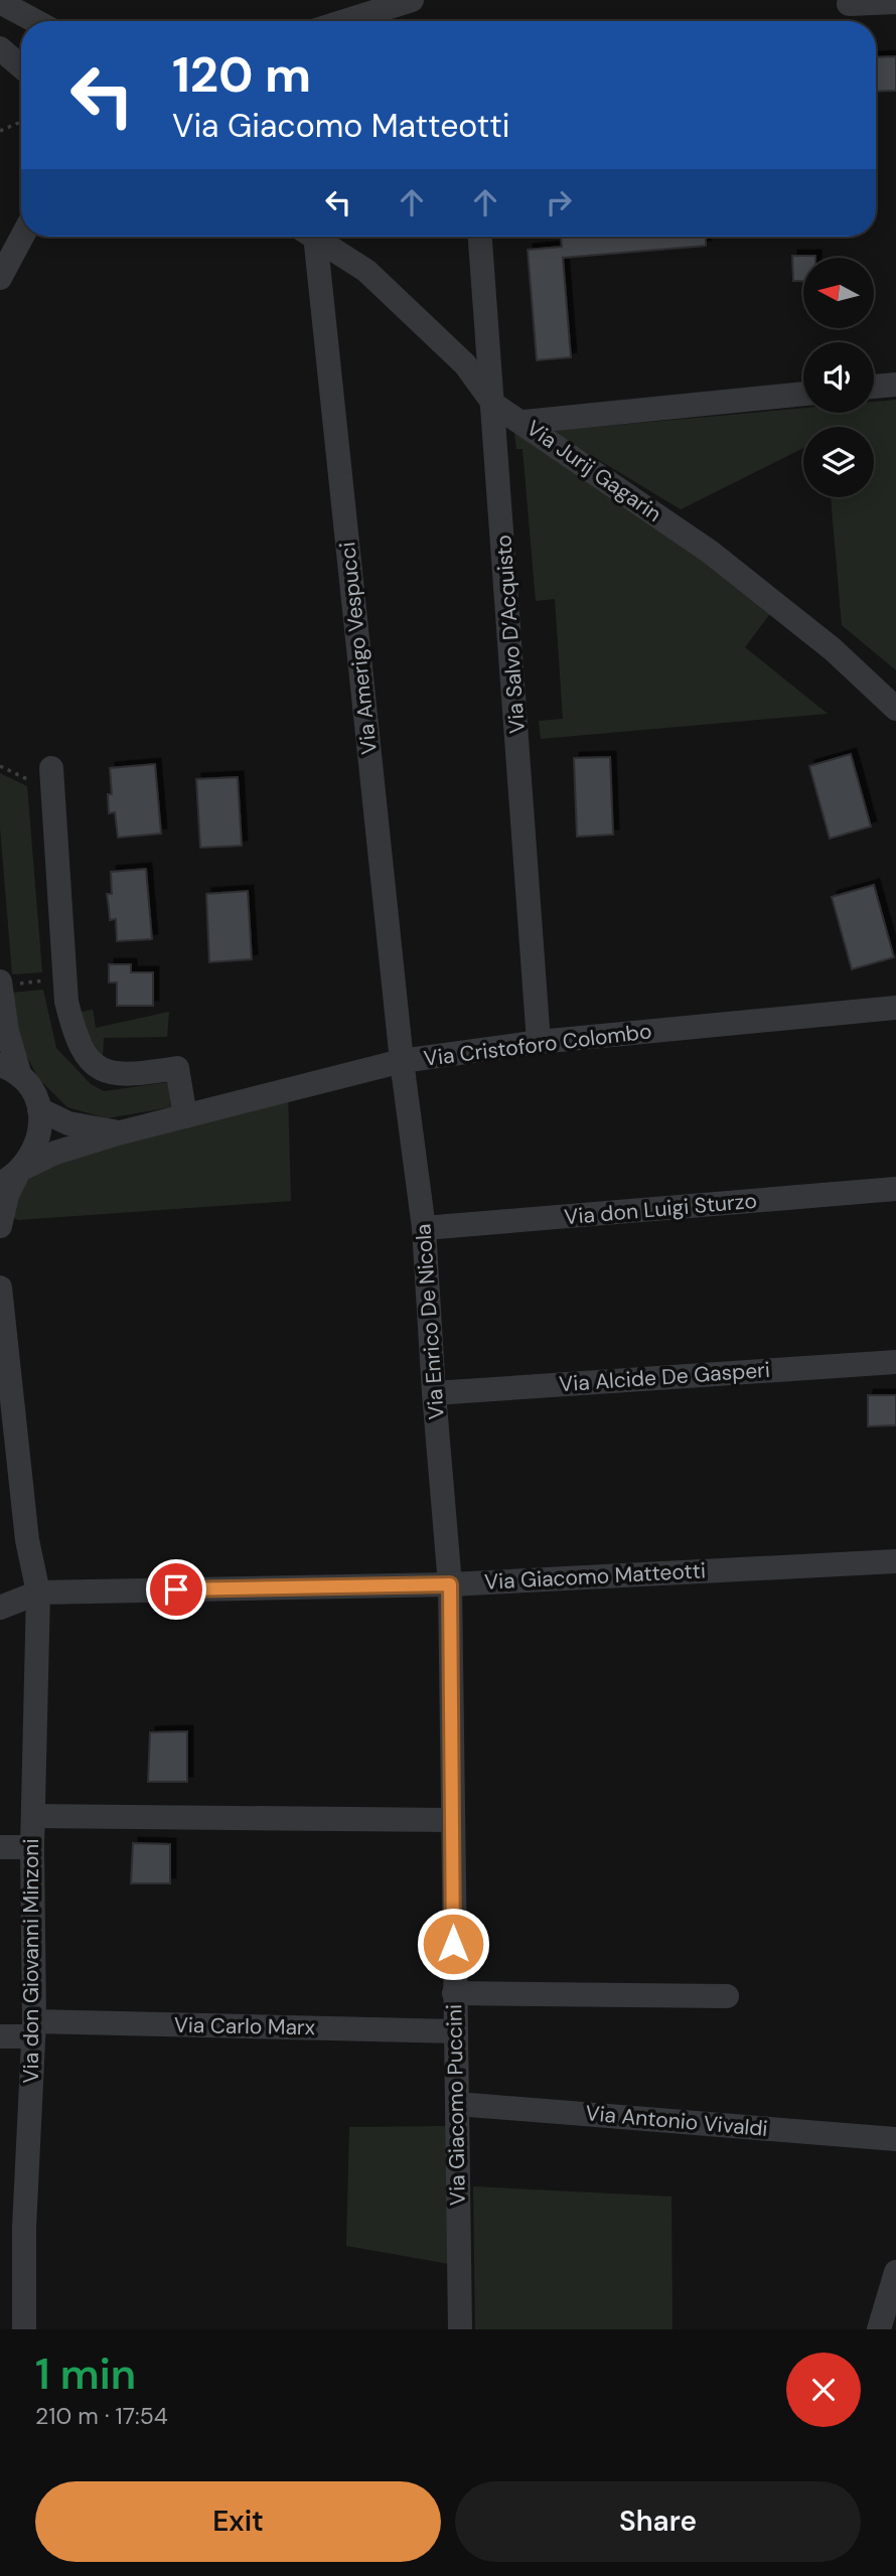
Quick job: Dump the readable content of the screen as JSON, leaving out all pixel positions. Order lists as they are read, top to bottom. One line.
{"streets":{"street":["Via Jurij Gagarin","Via Salvo D’Acquisto","Via Amerigo Vespucci","Via Cristoforo Colombo","Via don Luigi Sturzo","Via Enrico De Nicola","Via Alcide De Gasperi","Via Giacomo Matteotti","Via don Giovanni Minzoni","Via Carlo Marx","Via Giacomo Puccini","Via Antonio Vivaldi"]},"crossings":[["Via Jurij Gagarin","Via Salvo D’Acquisto"],["Via Salvo D’Acquisto","Via Cristoforo Colombo"],["Via Amerigo Vespucci","Via Cristoforo Colombo"],["Via Amerigo Vespucci","Via Enrico De Nicola"],["Via Cristoforo Colombo","Via Enrico De Nicola"],["Via don Luigi Sturzo","Via Enrico De Nicola"],["Via Enrico De Nicola","Via Alcide De Gasperi"],["Via Enrico De Nicola","Via Giacomo Matteotti"],["Via Enrico De Nicola","Via Giacomo Puccini"],["Via Giacomo Matteotti","Via don Giovanni Minzoni"],["Via Giacomo Matteotti","Via Giacomo Puccini"],["Via don Giovanni Minzoni","Via Carlo Marx"],["Via Carlo Marx","Via Giacomo Puccini"],["Via Giacomo Puccini","Via Antonio Vivaldi"]],"north":"left","page":{"turn":["120 m","Via Giacomo Matteotti"],"heading":["1 min","210 m · 17:54"],"buttons":["Exit","Share"]}}
